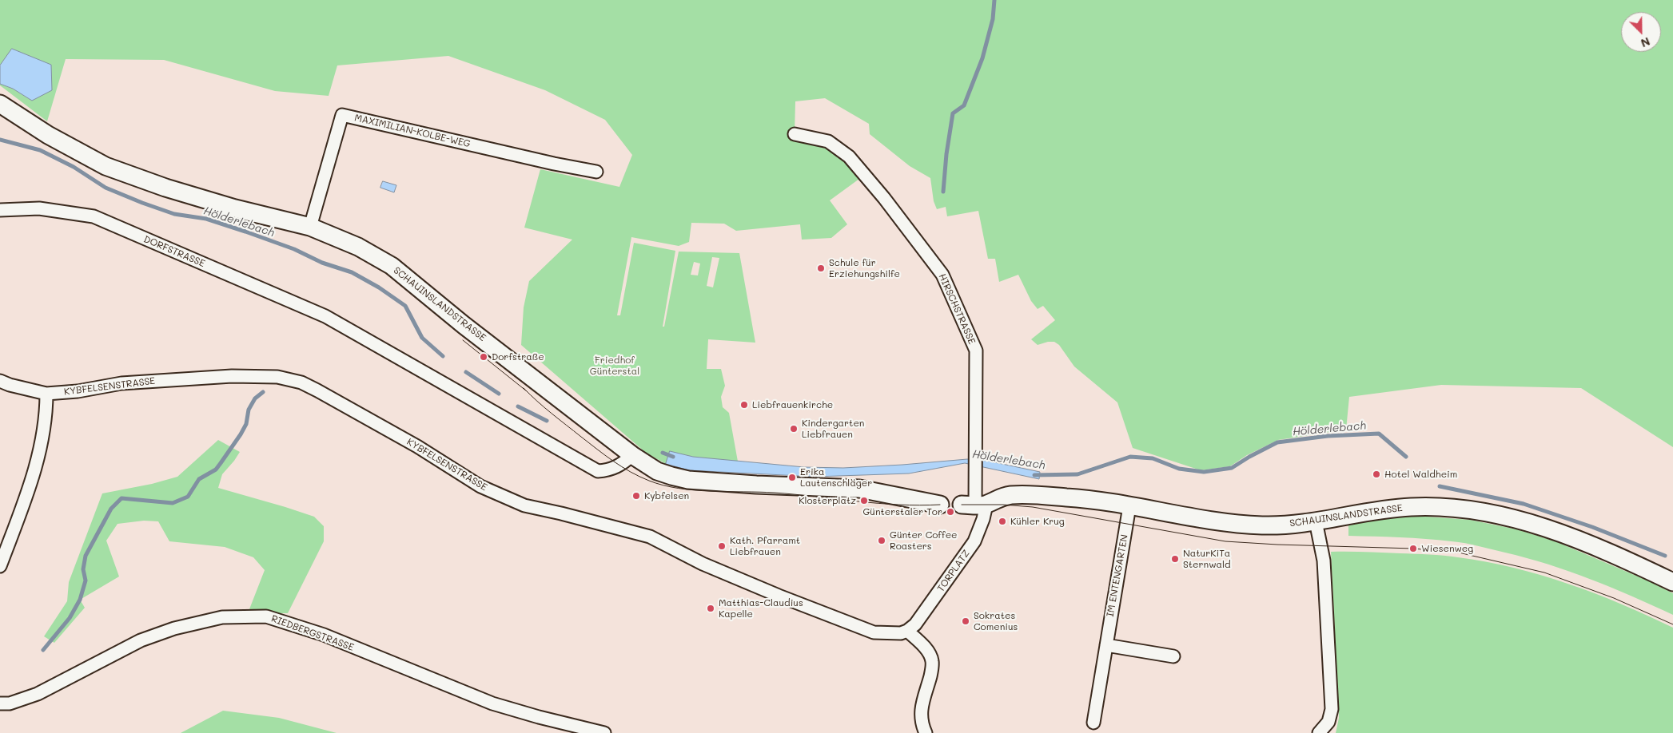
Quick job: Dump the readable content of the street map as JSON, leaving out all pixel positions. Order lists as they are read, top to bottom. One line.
{"streets":{"main road":["SCHAUINSLANDSTRASSE"],"street":["MAXIMILIAN-KOLBE-WEG","DORFSTRASSE","HIRSCHSTRASSE","KYBFELSENSTRASSE","TORPLATZ","IM ENTENGARTEN","RIEDBERGSTRASSE"]},"crossings":[["MAXIMILIAN-KOLBE-WEG","SCHAUINSLANDSTRASSE"],["DORFSTRASSE","SCHAUINSLANDSTRASSE"],["SCHAUINSLANDSTRASSE","HIRSCHSTRASSE"],["SCHAUINSLANDSTRASSE","TORPLATZ"],["SCHAUINSLANDSTRASSE","IM ENTENGARTEN"],["HIRSCHSTRASSE","TORPLATZ"],["KYBFELSENSTRASSE","TORPLATZ"]],"water":["Hölderlebach"],"parks":["Friedhof Günterstal"],"places":["Schule für Erziehungshilfe","Dorfstraße","Liebfrauenkirche","Kindergarten Liebfrauen","Hotel Waldheim","Erika Lautenschläger","Kybfelsen","Klosterplatz","Günterstaler Tor","Kühler Krug","Günter Coffee Roasters","Kath. Pfarramt Liebfrauen","Wiesenweg","NaturKiTa Sternwald","Matthias-Claudius Kapelle","Sokrates Comenius"],"north":"bottom right"}
